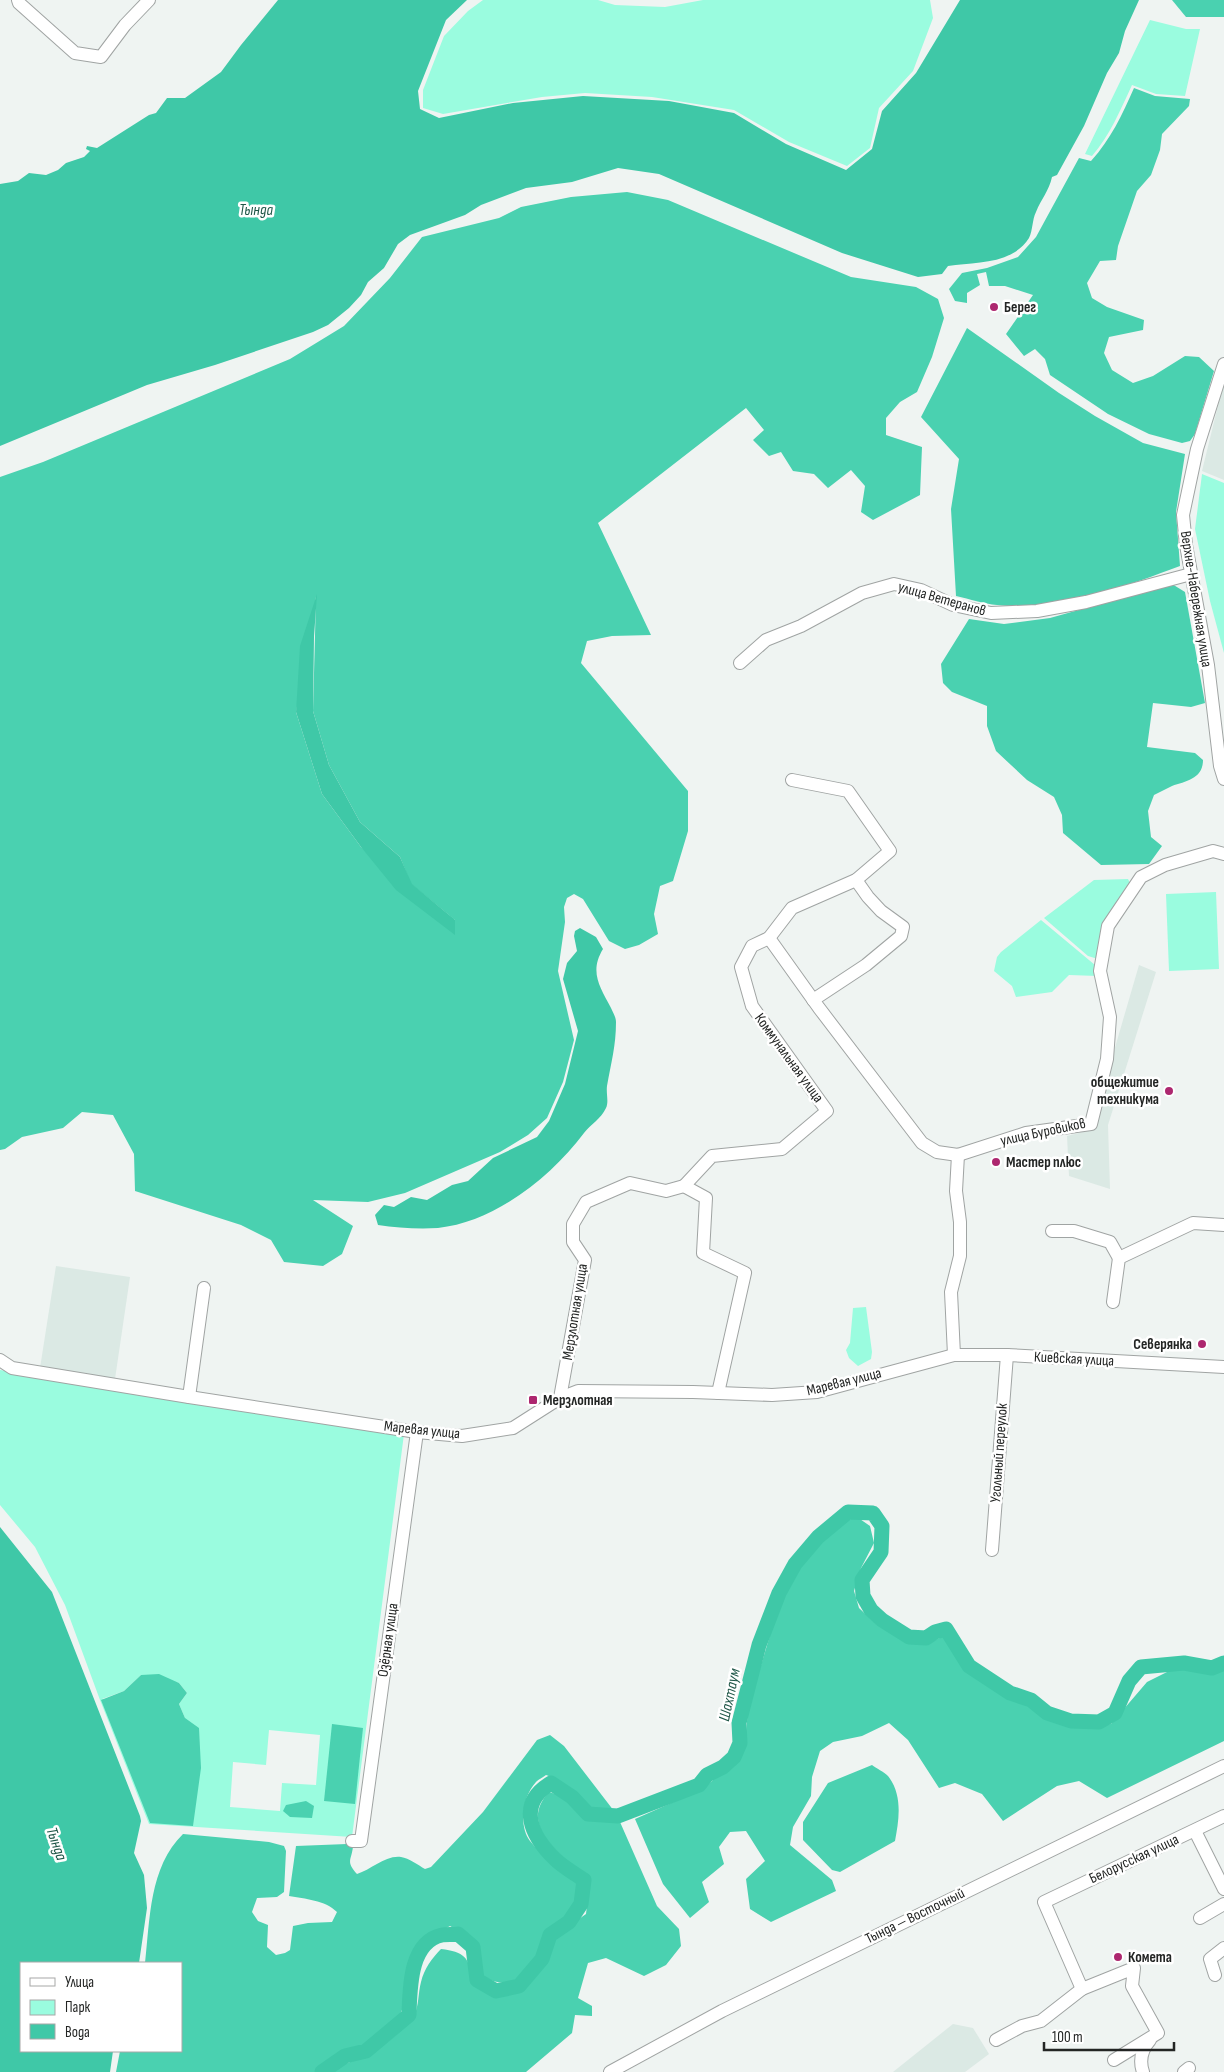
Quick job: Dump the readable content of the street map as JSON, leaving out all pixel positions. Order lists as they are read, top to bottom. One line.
{"streets":{"street":["улица Ветеранов","Верхне-Набережная улица","Коммунальная улица","улица Буровиков","Мерзлотная улица","Киевская улица","Маревая улица","Угольный переулок","Озёрная улица","Белорусская улица","Тында — Восточный"]},"crossings":[["улица Ветеранов","Верхне-Набережная улица"],["Коммунальная улица","улица Буровиков"],["Коммунальная улица","Мерзлотная улица"],["Мерзлотная улица","Маревая улица"],["Киевская улица","Маревая улица"],["Киевская улица","Угольный переулок"],["Маревая улица","Озёрная улица"]],"water":["Тында","Шахтаум"],"places":{"other":["Берег","общежитие техникума","Мастер плюс","Северянка","Комета"],"transit":["Мерзлотная"]},"legend":["Улица","Парк","Вода"],"scale_bar":"100 m"}
